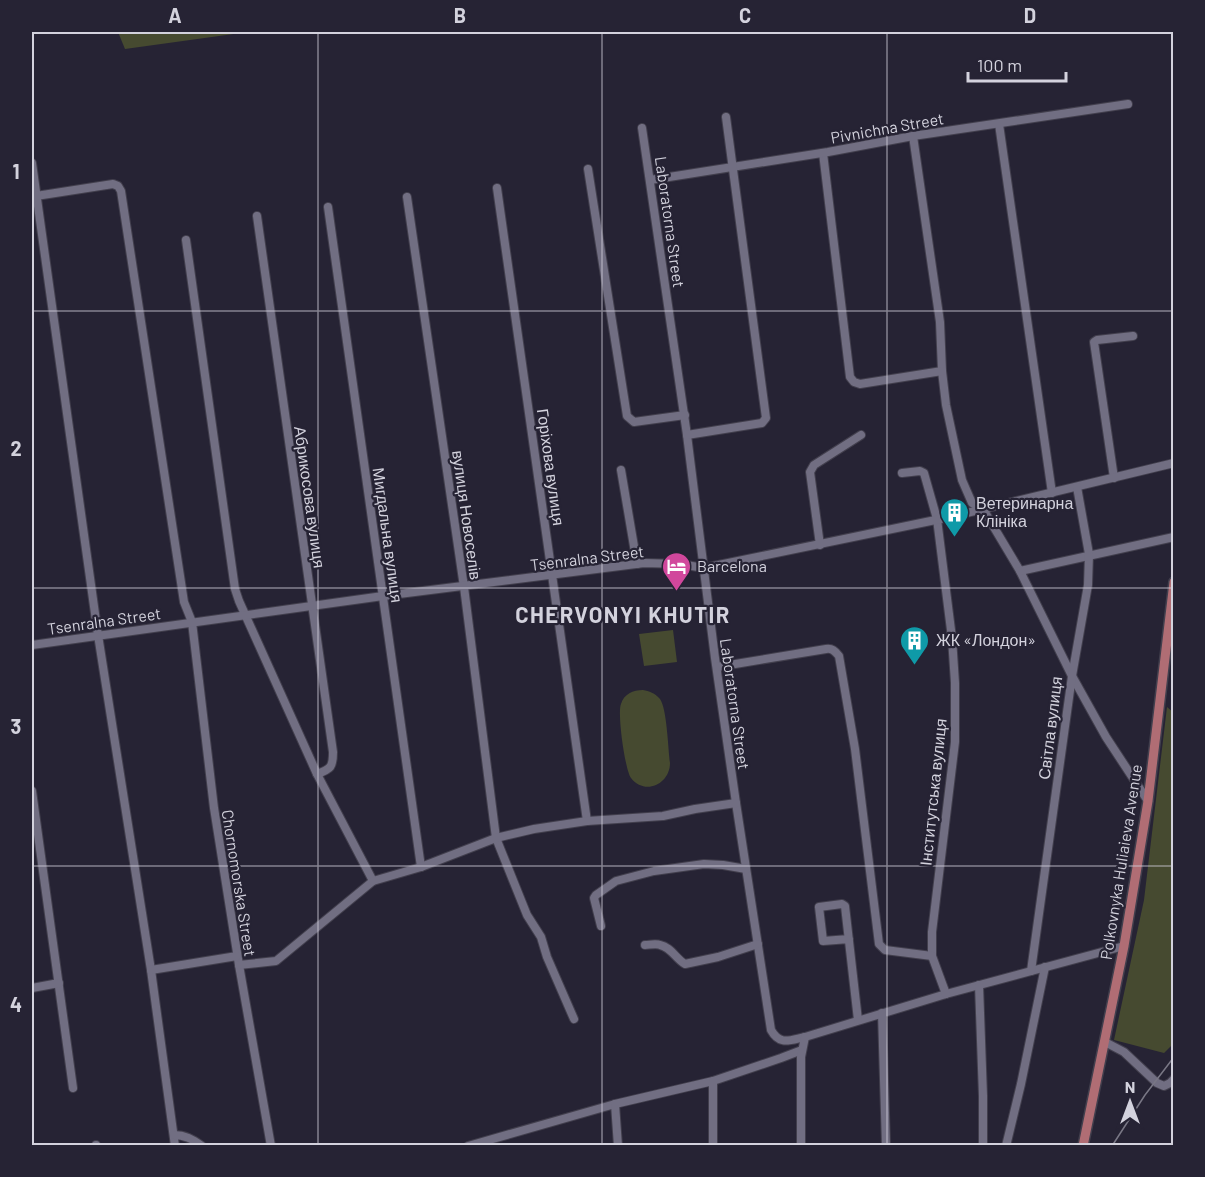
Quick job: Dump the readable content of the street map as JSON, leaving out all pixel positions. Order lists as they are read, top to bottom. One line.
{"streets":{"main road":["Polkovnyka Huliaieva Avenue"],"street":["Pivnichna Street","Laboratorna Street","Горіхова вулиця","Абрикосова вулиця","вулиця Новоселів","Мигдальна вулиця","Tsenralna Street","Світла вулиця","Інститутська вулиця","Chornomorska Street"]},"crossings":[["Pivnichna Street","Laboratorna Street"],["Pivnichna Street","Світла вулиця"],["Laboratorna Street","Tsenralna Street"],["Горіхова вулиця","Tsenralna Street"],["Абрикосова вулиця","Tsenralna Street"],["вулиця Новоселів","Tsenralna Street"],["Мигдальна вулиця","Tsenralna Street"],["Tsenralna Street","Світла вулиця"],["Tsenralna Street","Інститутська вулиця"],["Tsenralna Street","Chornomorska Street"]],"districts":["CHERVONYI KHUTIR"],"places":{"building":["Ветеринарна Клініка","ЖК «Лондон»"],"hotel":["Barcelona"]},"scale_bar":"100 m","north":"top","grid":{"columns":["A","B","C","D"],"rows":["1","2","3","4"]}}
